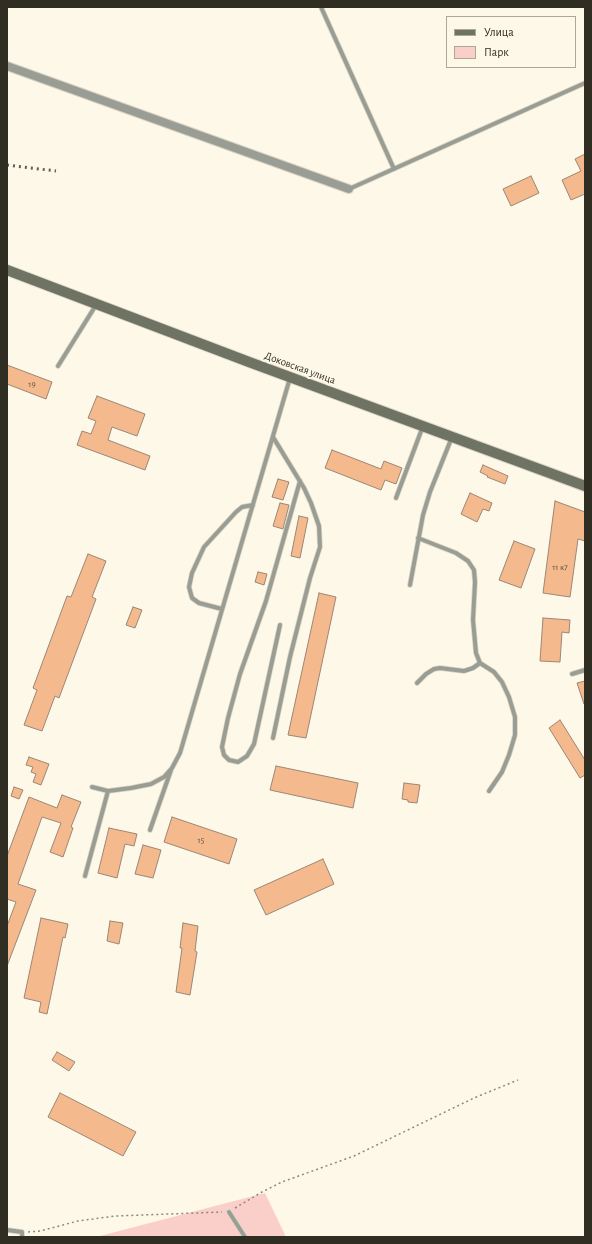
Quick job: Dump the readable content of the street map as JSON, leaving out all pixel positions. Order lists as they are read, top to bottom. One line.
{"streets":{"street":["Доковская улица"]},"house_numbers":["19","11 к7","15"],"legend":["Улица","Парк"]}
